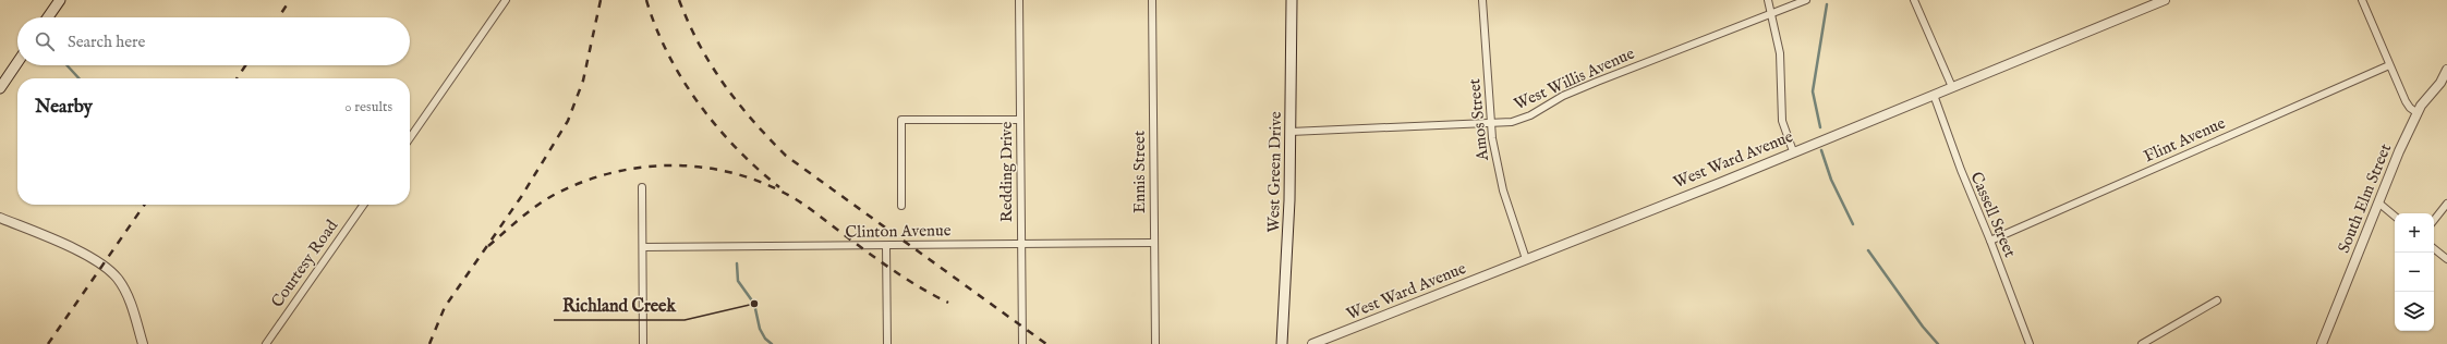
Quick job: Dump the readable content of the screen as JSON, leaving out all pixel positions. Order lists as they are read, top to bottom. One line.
{"streets":{"main road":["West Green Drive"],"street":["West Willis Avenue","Amos Street","Flint Avenue","West Ward Avenue","Redding Drive","Ennis Street","South Elm Street","Cassell Street","Clinton Avenue","Courtesy Road"]},"crossings":[["West Willis Avenue","Amos Street"],["West Willis Avenue","West Green Drive"],["Amos Street","West Ward Avenue"],["Flint Avenue","Cassell Street"],["West Ward Avenue","Cassell Street"],["Redding Drive","Clinton Avenue"],["Ennis Street","Clinton Avenue"]],"places":["Richland Creek"],"page":{"search":"Search here","heading":["Nearby","0 results"],"map_buttons":["+","−"]}}
